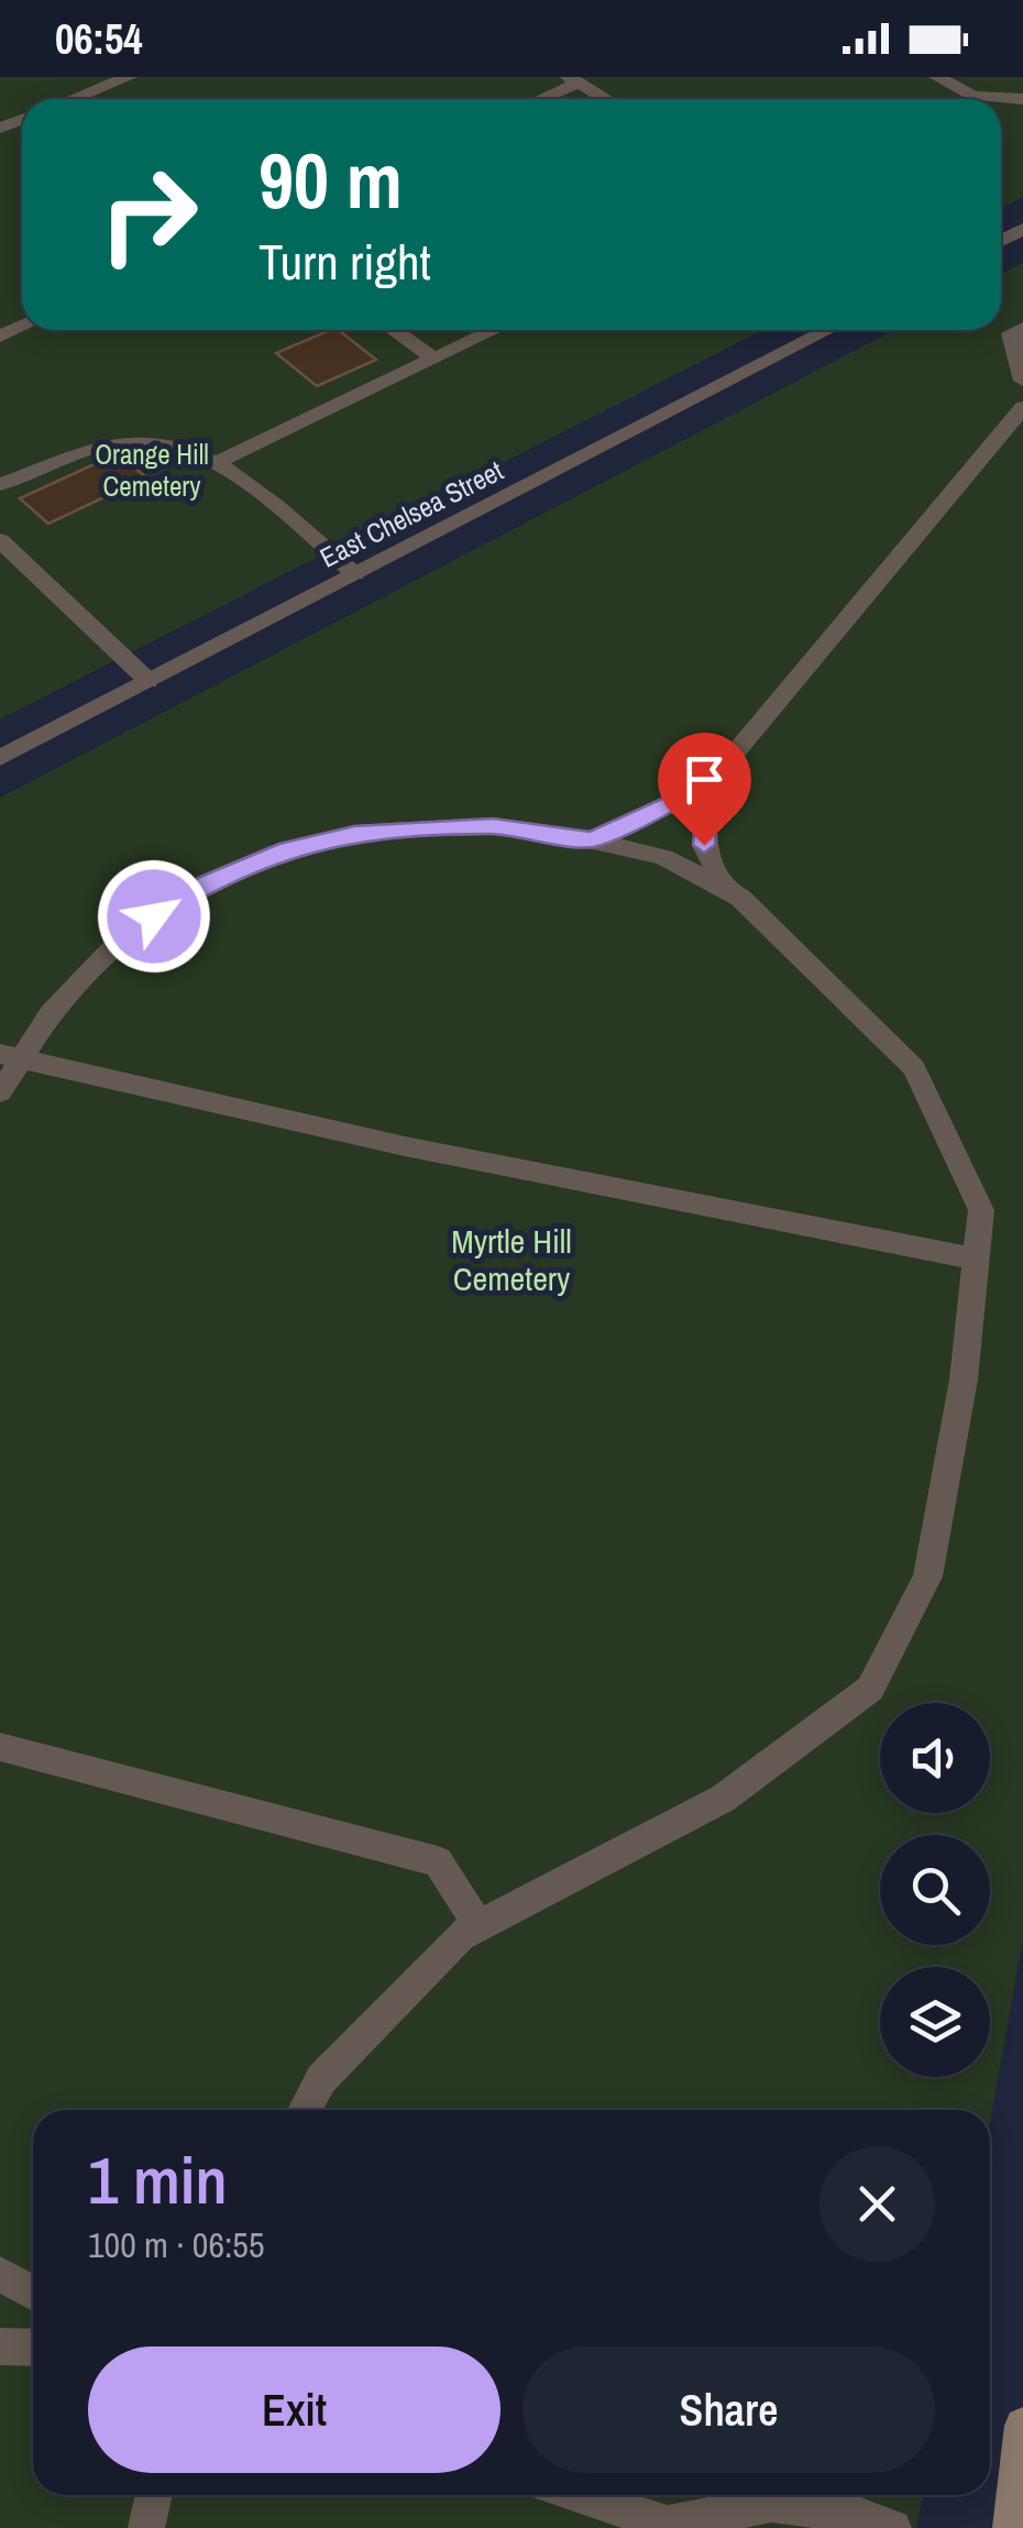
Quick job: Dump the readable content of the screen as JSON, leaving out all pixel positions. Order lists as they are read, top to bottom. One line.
{"streets":{"street":["East Chelsea Street"]},"parks":["Orange Hill Cemetery","Myrtle Hill Cemetery"],"page":{"status":"06:54","turn":["90 m","Turn right"],"heading":["1 min","100 m · 06:55"],"buttons":["Exit","Share"]}}
